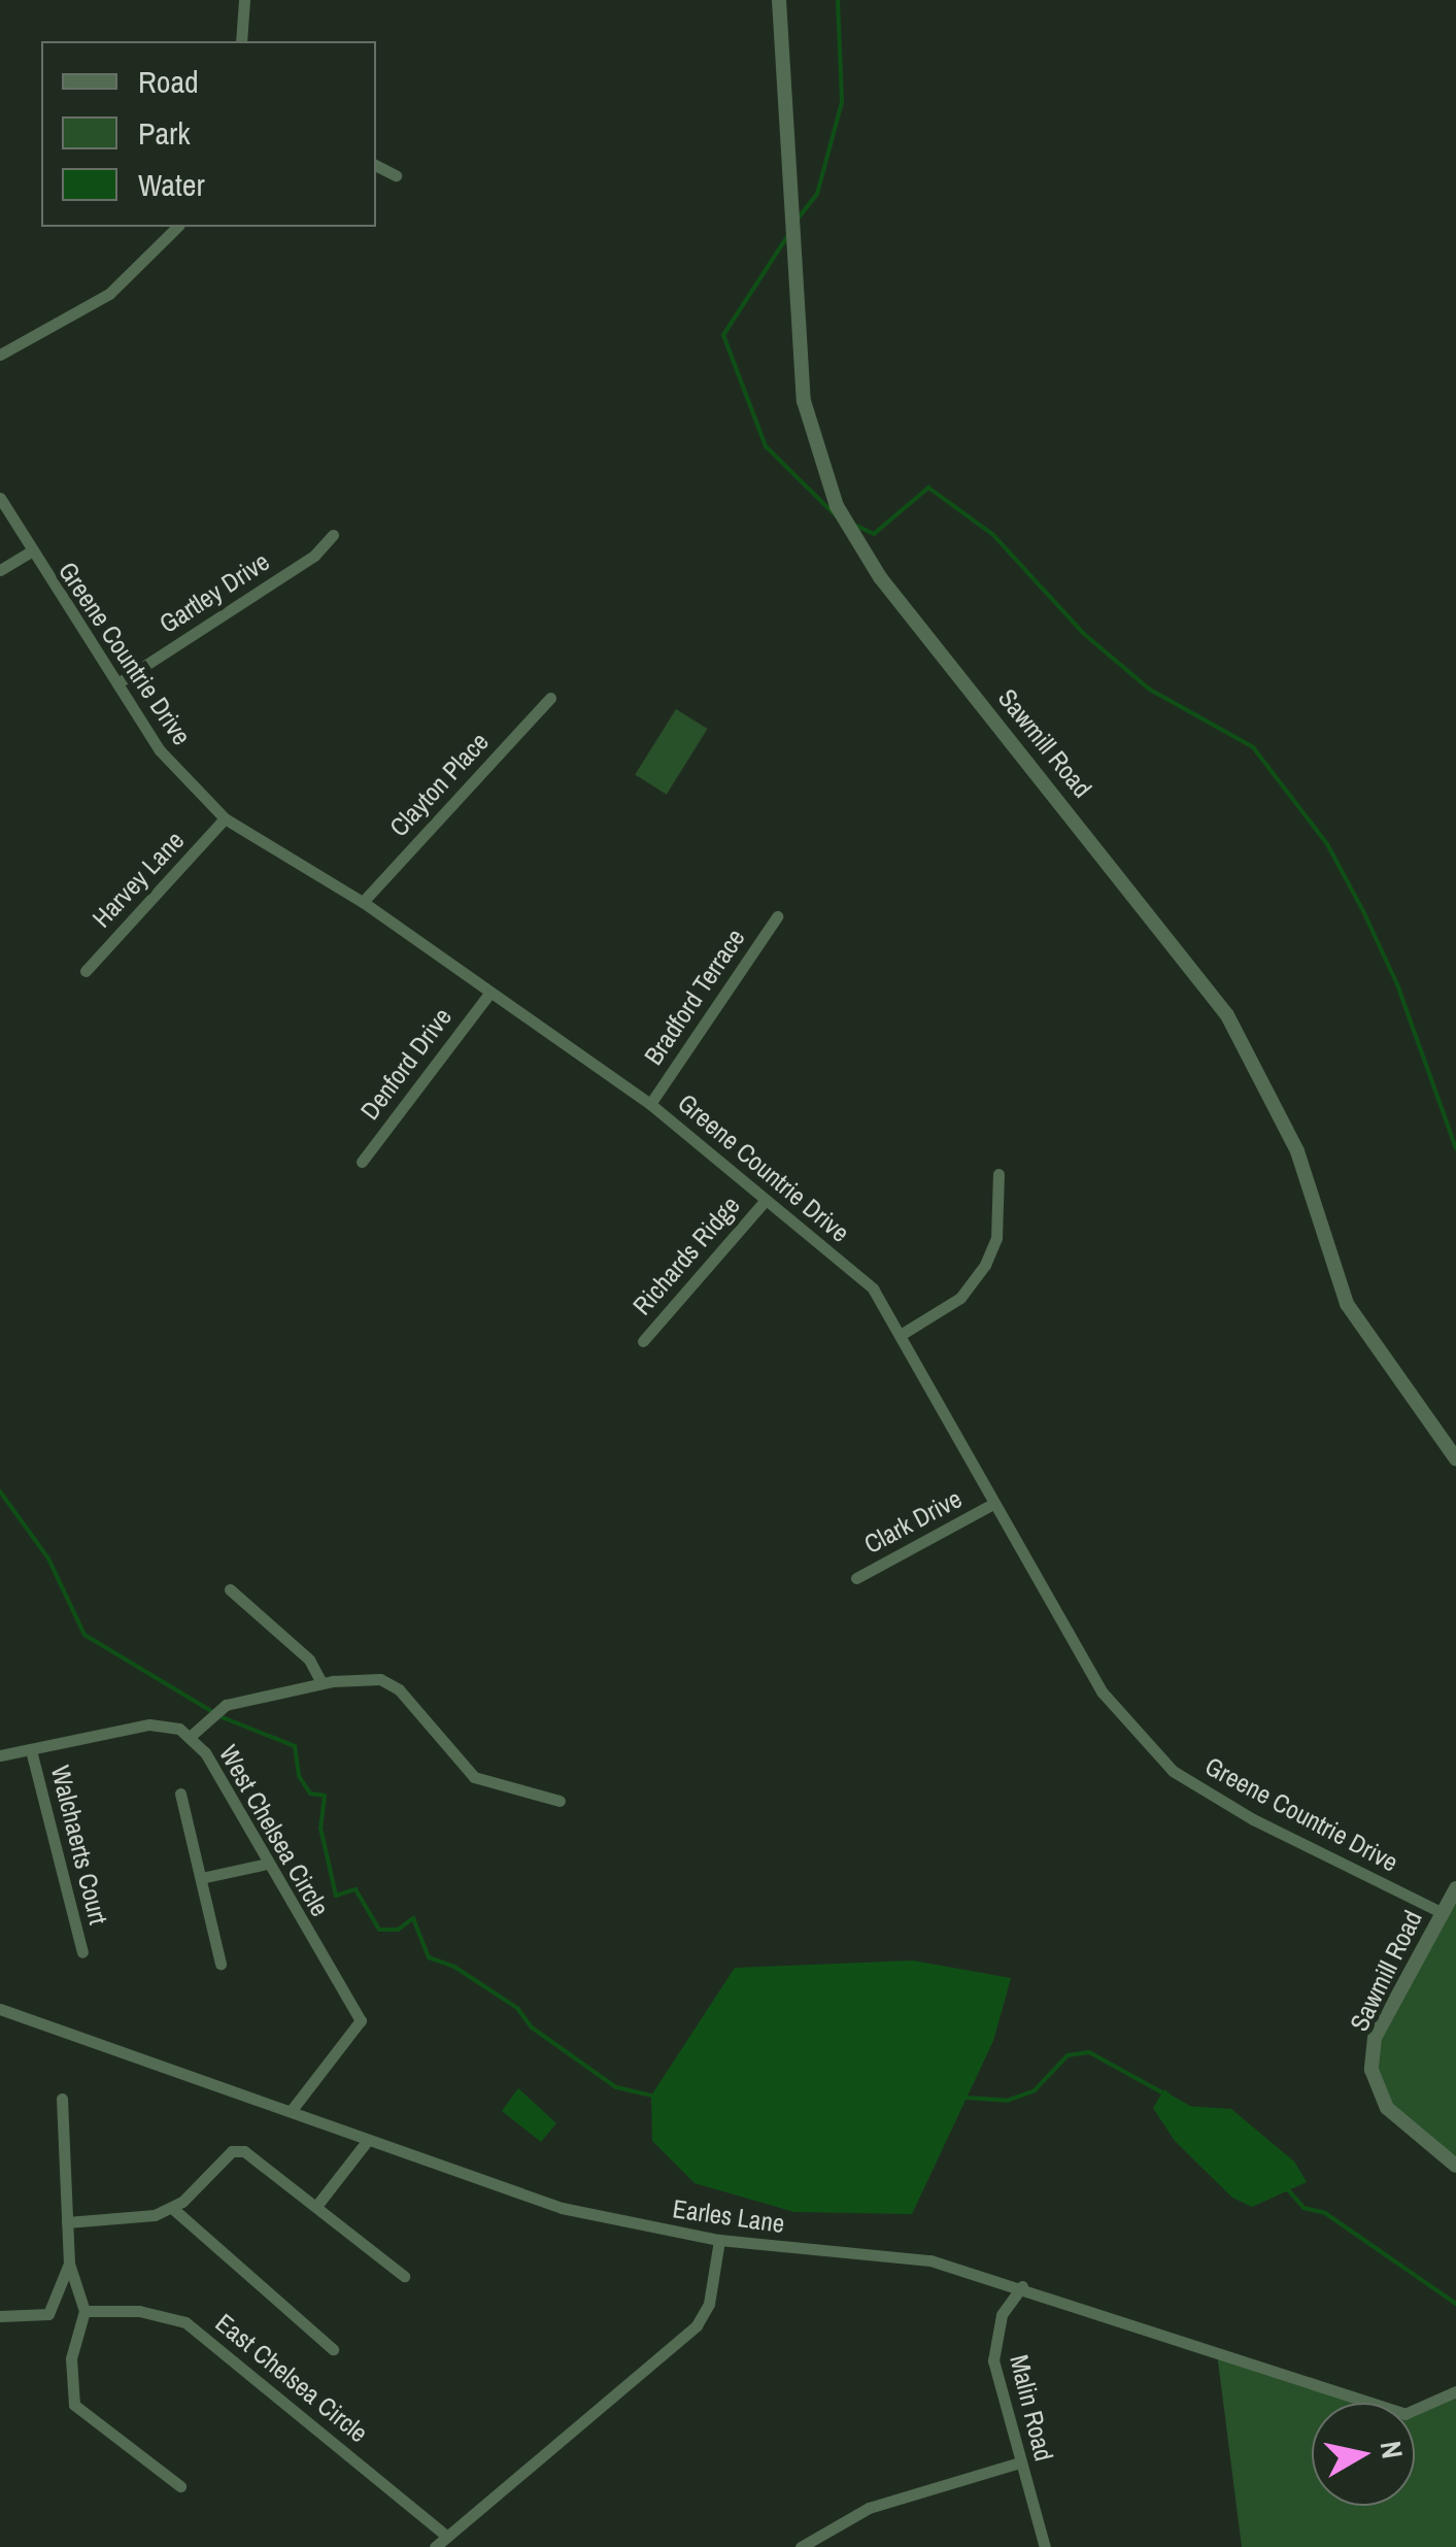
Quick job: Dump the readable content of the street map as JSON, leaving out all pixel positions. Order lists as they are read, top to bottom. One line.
{"streets":{"street":["Gartley Drive","Greene Countrie Drive","Sawmill Road","Clayton Place","Harvey Lane","Bradford Terrace","Denford Drive","Richards Ridge","Clark Drive","West Chelsea Circle","Walchaerts Court","Earles Lane","East Chelsea Circle","Malin Road"]},"crossings":[["Gartley Drive","Greene Countrie Drive"],["Greene Countrie Drive","Sawmill Road"],["Greene Countrie Drive","Clayton Place"],["Greene Countrie Drive","Harvey Lane"],["Greene Countrie Drive","Bradford Terrace"],["Greene Countrie Drive","Denford Drive"],["Greene Countrie Drive","Richards Ridge"],["Greene Countrie Drive","Clark Drive"],["West Chelsea Circle","Walchaerts Court"],["West Chelsea Circle","Earles Lane"],["Earles Lane","Malin Road"]],"legend":["Road","Park","Water"],"north":"right"}
